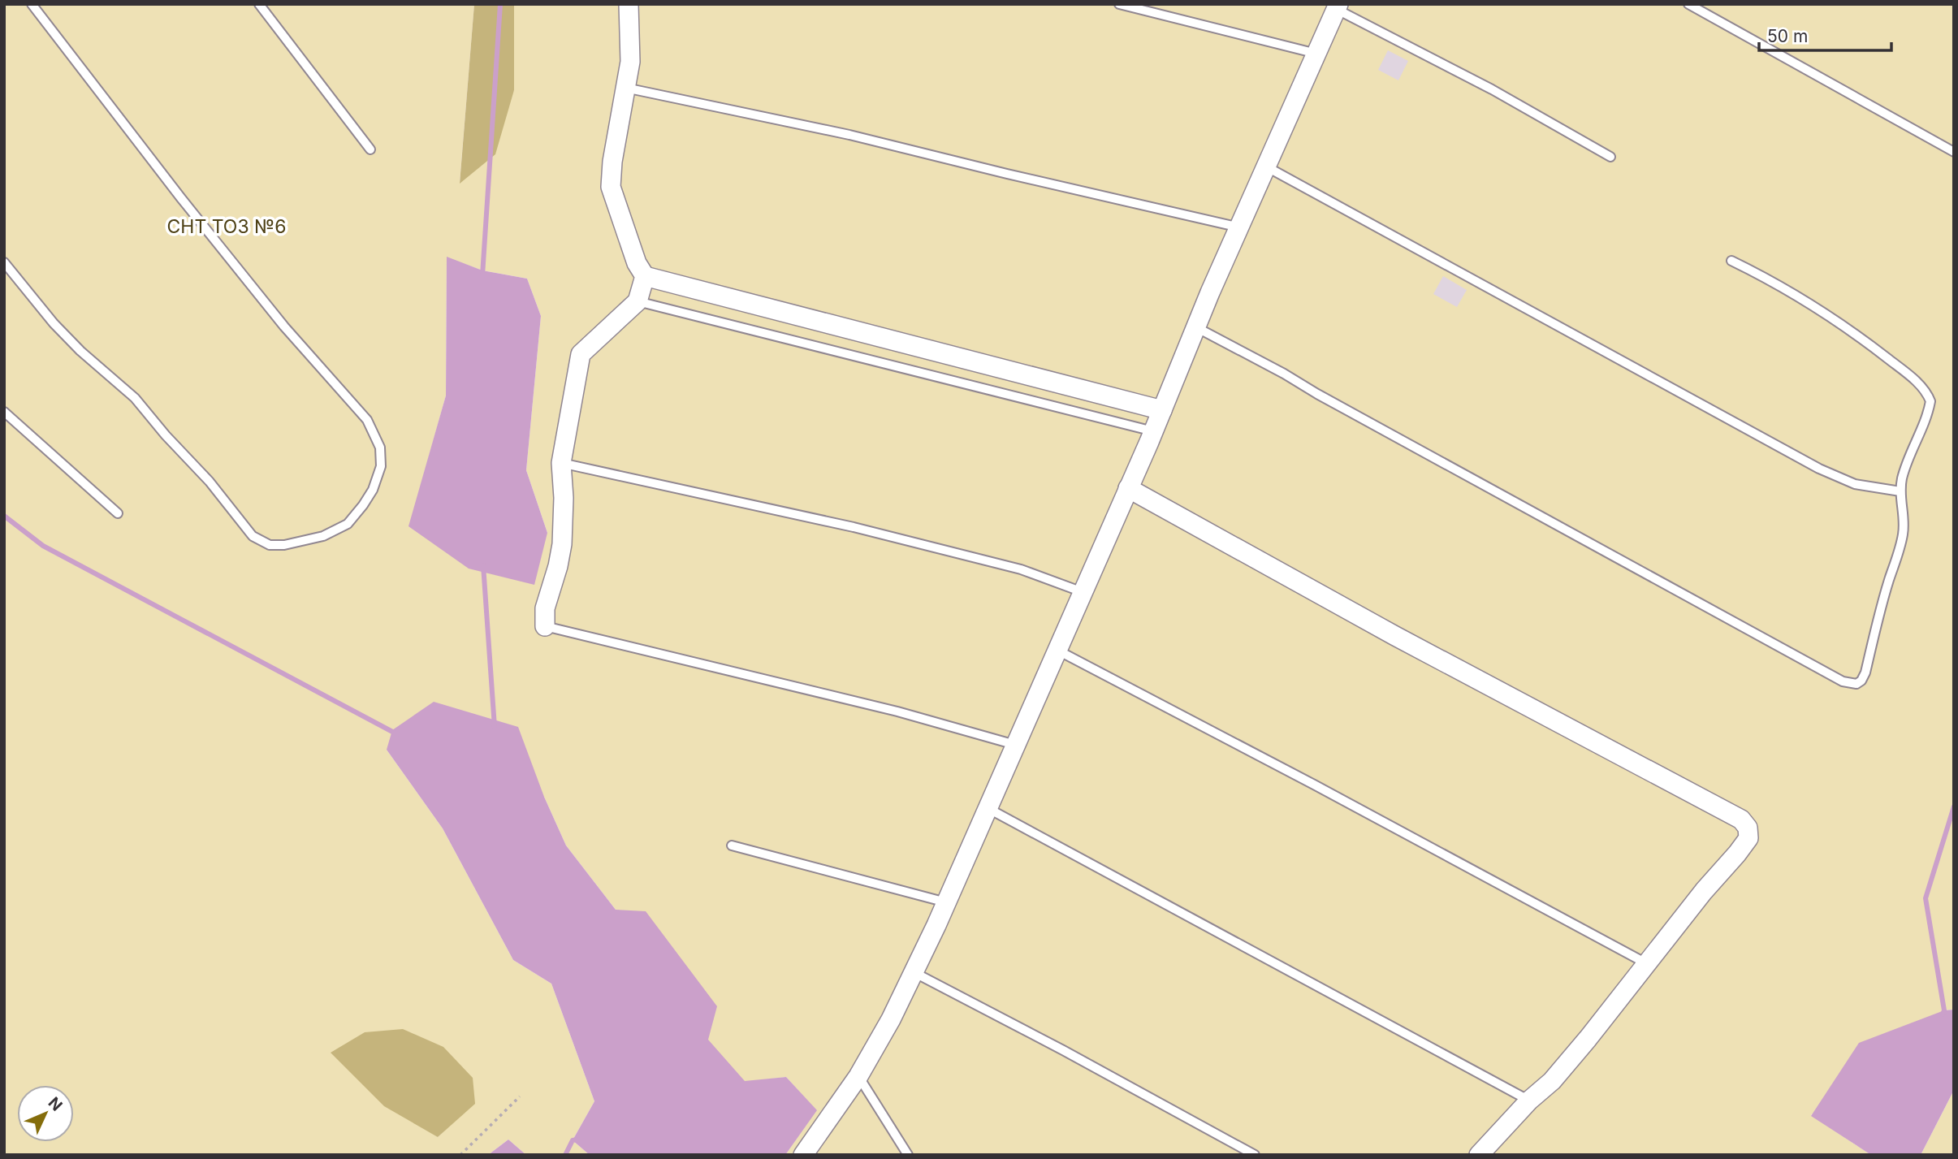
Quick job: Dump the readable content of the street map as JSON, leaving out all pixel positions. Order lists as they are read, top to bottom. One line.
{"parks":["СНТ ТОЗ №6"],"scale_bar":"50 m","north":"top right"}
